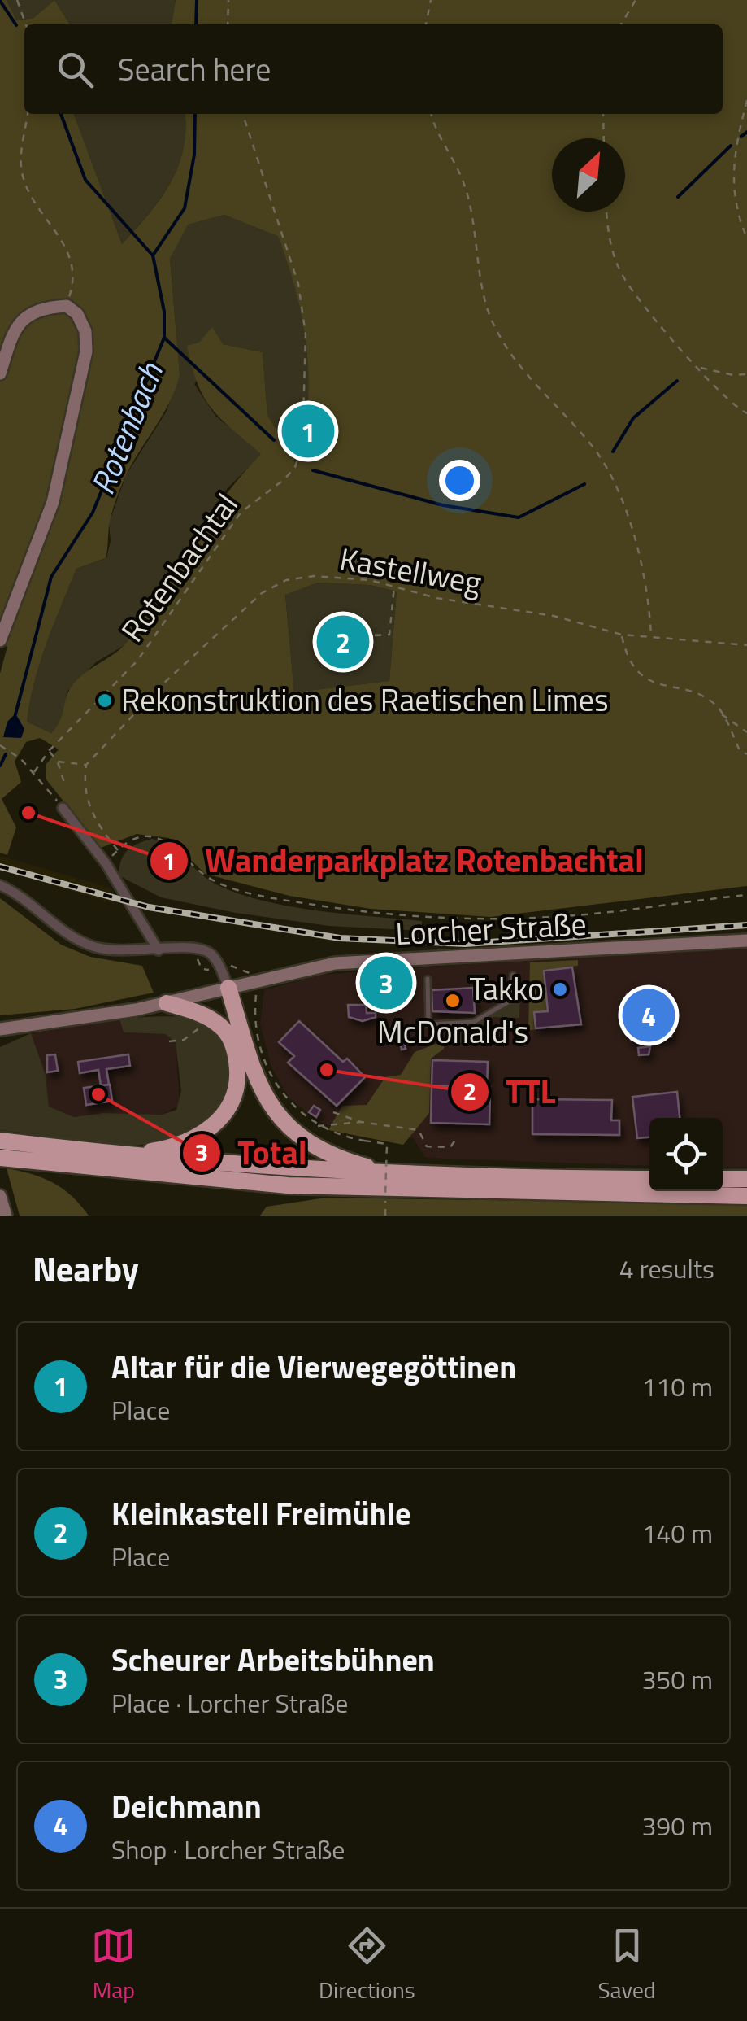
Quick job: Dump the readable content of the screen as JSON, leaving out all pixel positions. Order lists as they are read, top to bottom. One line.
{"streets":{"street":["Lorcher Straße"],"path":["Rotenbachtal","Kastellweg"]},"water":["Rotenbach"],"places":["Rekonstruktion des Raetischen Limes","Wanderparkplatz Rotenbachtal","Takko","McDonald's","TTL","Total"],"north":"top right","page":{"search":"Search here","pins":["1","2","3","4"],"heading":["Nearby","4 results"],"list":[{"mark":"1","name":"Altar für die Vierwegegöttinen","note":"Place","value":"110 m"},{"mark":"2","name":"Kleinkastell Freimühle","note":"Place","value":"140 m"},{"mark":"3","name":"Scheurer Arbeitsbühnen","note":"Place · Lorcher Straße","value":"350 m"},{"mark":"4","name":"Deichmann","note":"Shop · Lorcher Straße","value":"390 m"}],"nav":["Map","Directions","Saved"]}}
